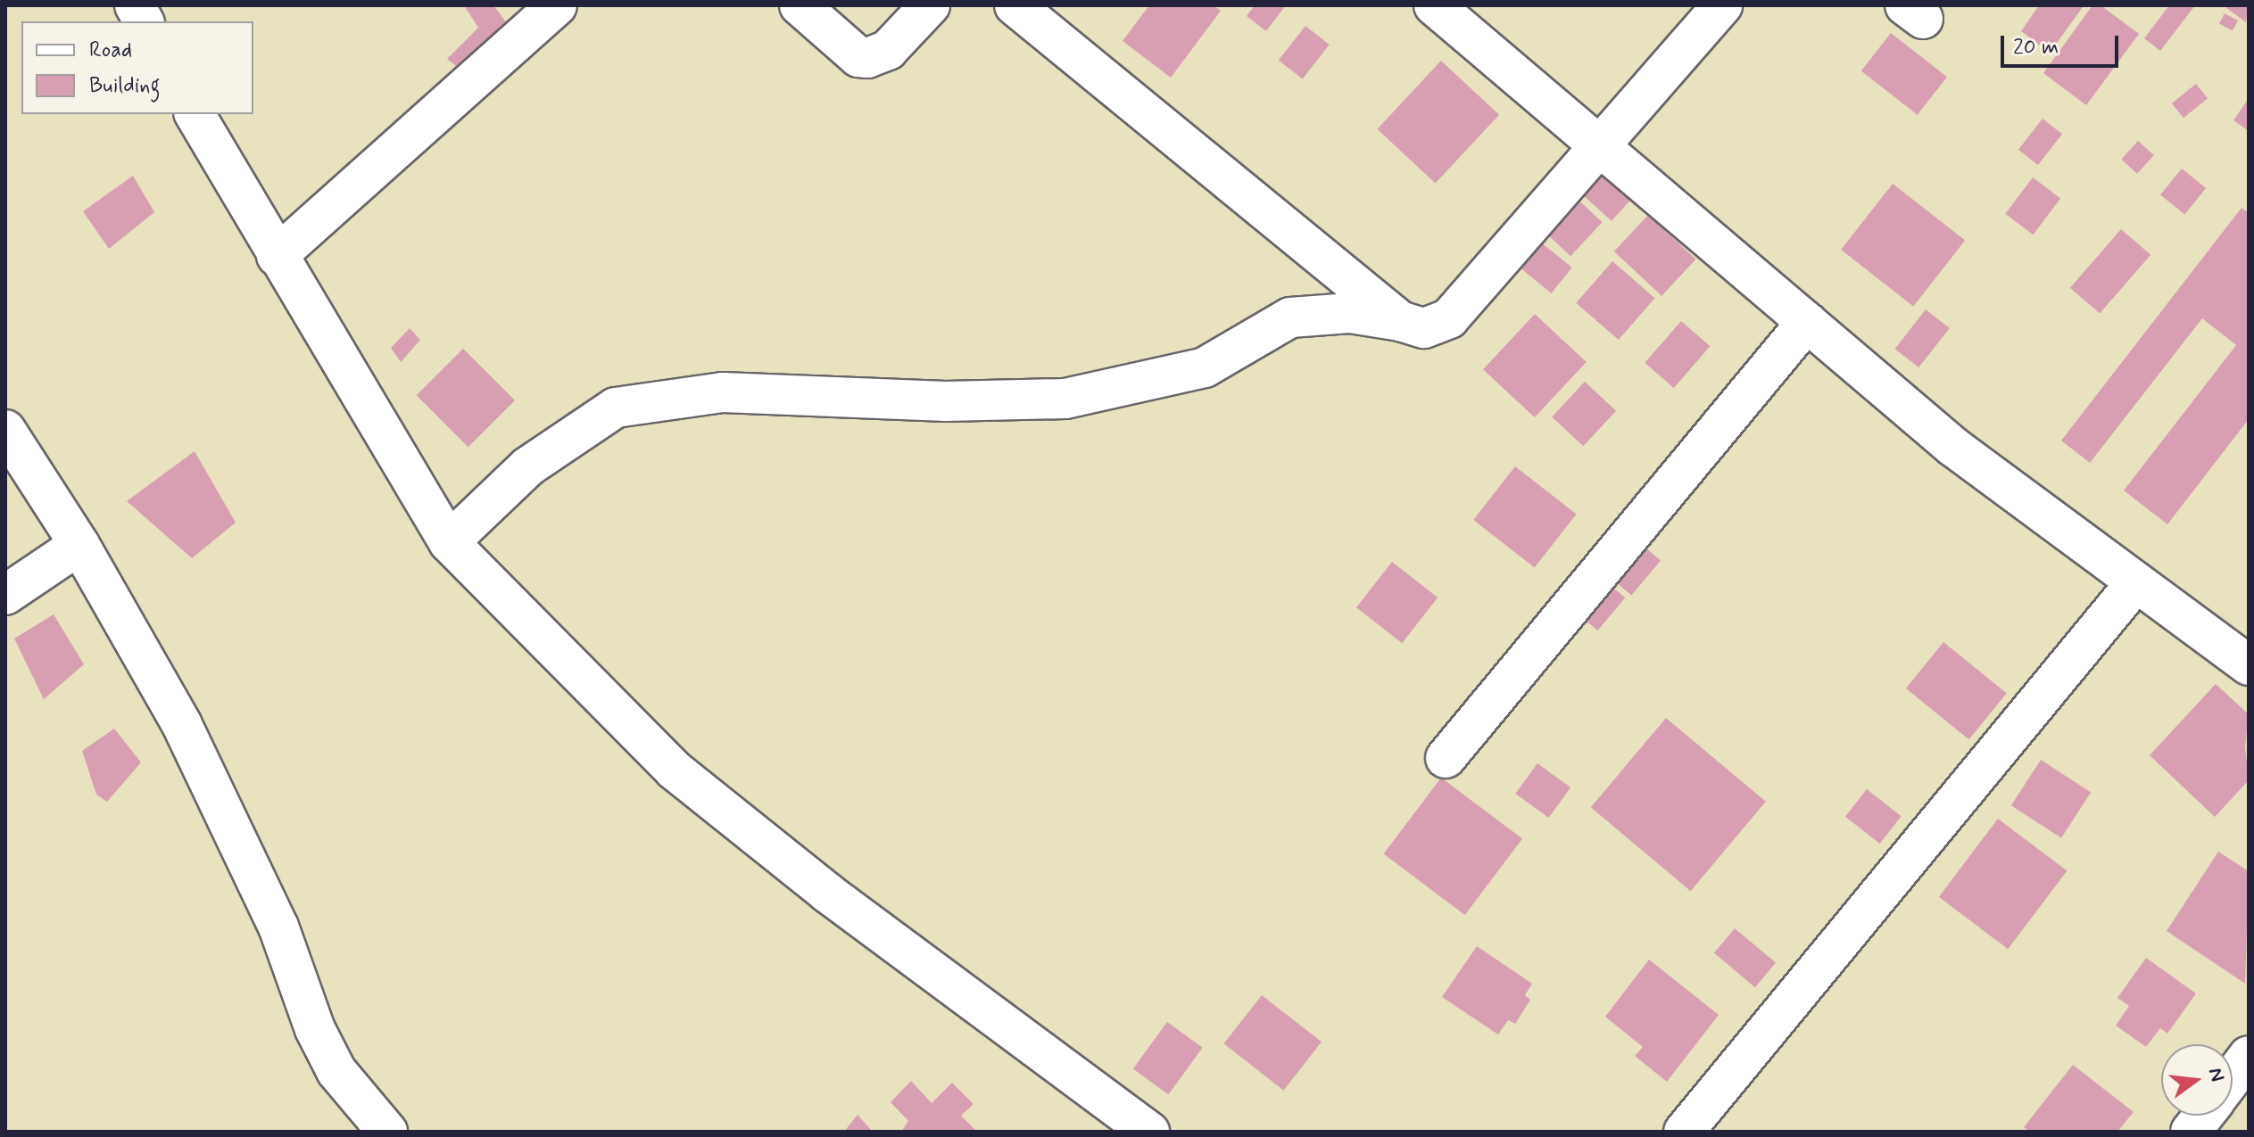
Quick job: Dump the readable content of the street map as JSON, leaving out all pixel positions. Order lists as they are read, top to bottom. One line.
{"legend":["Road","Building"],"scale_bar":"20 m","north":"right"}
